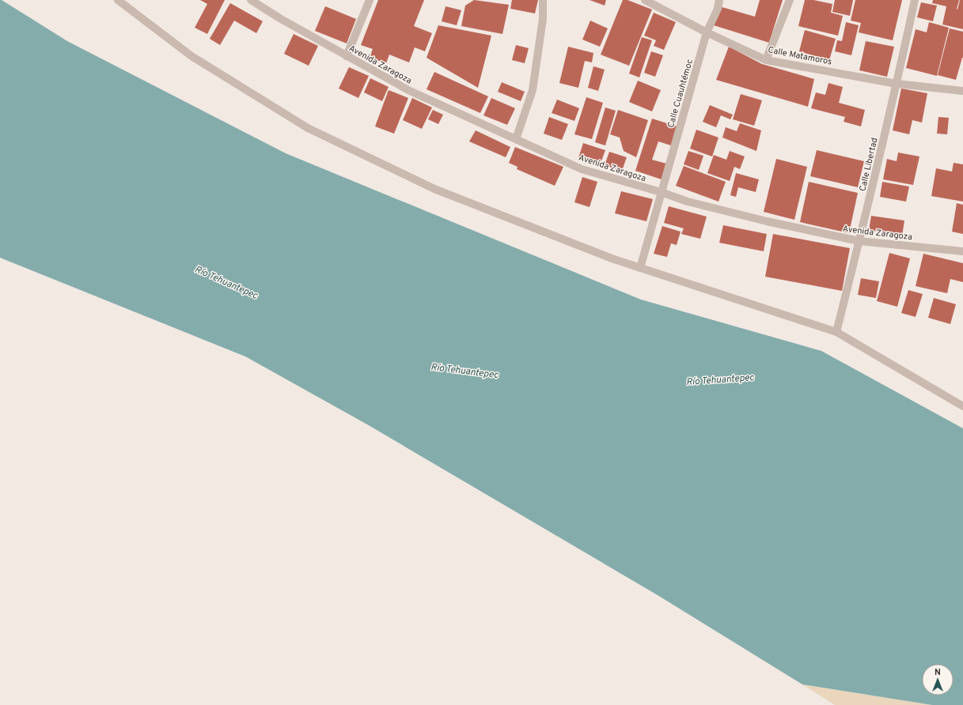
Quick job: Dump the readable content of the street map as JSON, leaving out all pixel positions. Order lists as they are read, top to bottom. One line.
{"streets":{"street":["Calle Matamoros","Avenida Zaragoza","Calle Cuauhtémoc","Calle Libertad"]},"crossings":[["Calle Matamoros","Calle Cuauhtémoc"],["Calle Matamoros","Calle Libertad"],["Avenida Zaragoza","Calle Cuauhtémoc"],["Avenida Zaragoza","Calle Libertad"]],"water":["Río Tehuantepec"],"north":"top"}
